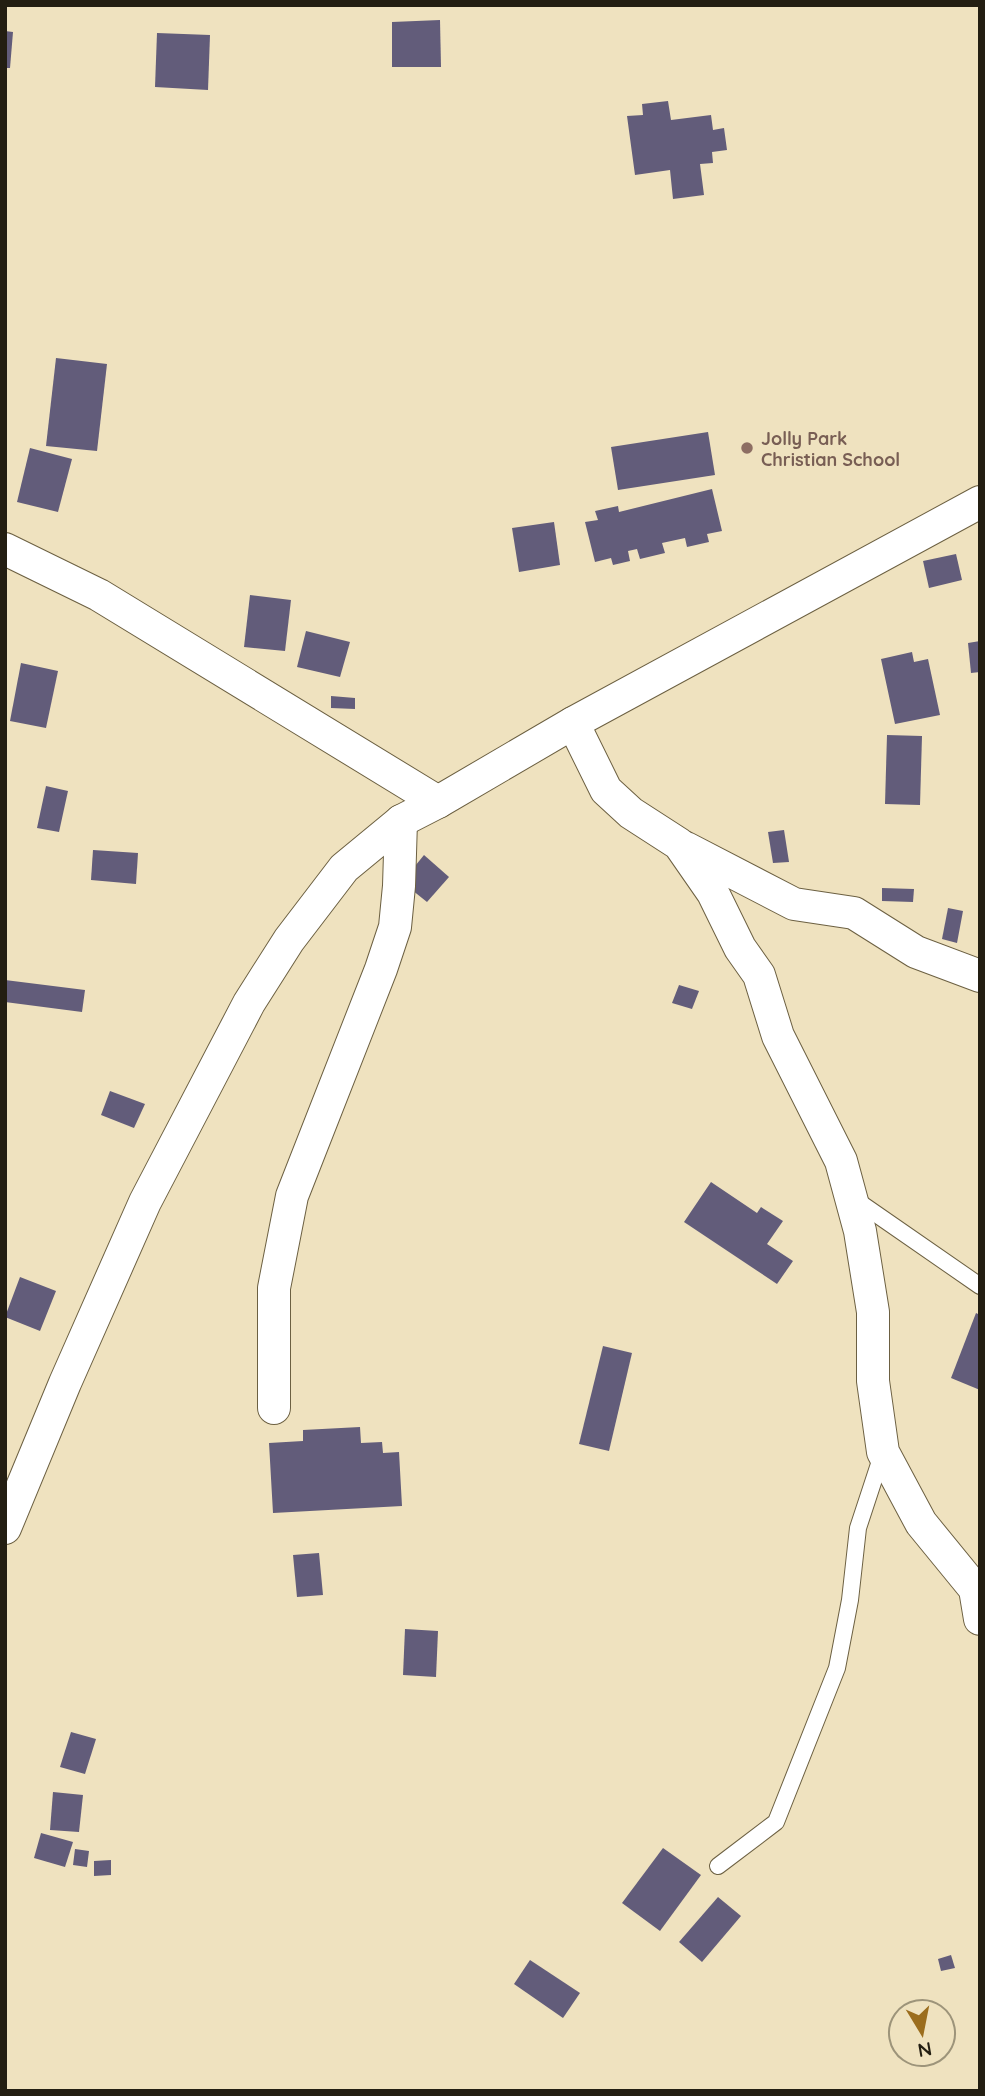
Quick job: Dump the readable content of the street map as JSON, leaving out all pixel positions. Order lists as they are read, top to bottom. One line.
{"places":["Jolly Park Christian School"],"north":"bottom"}
